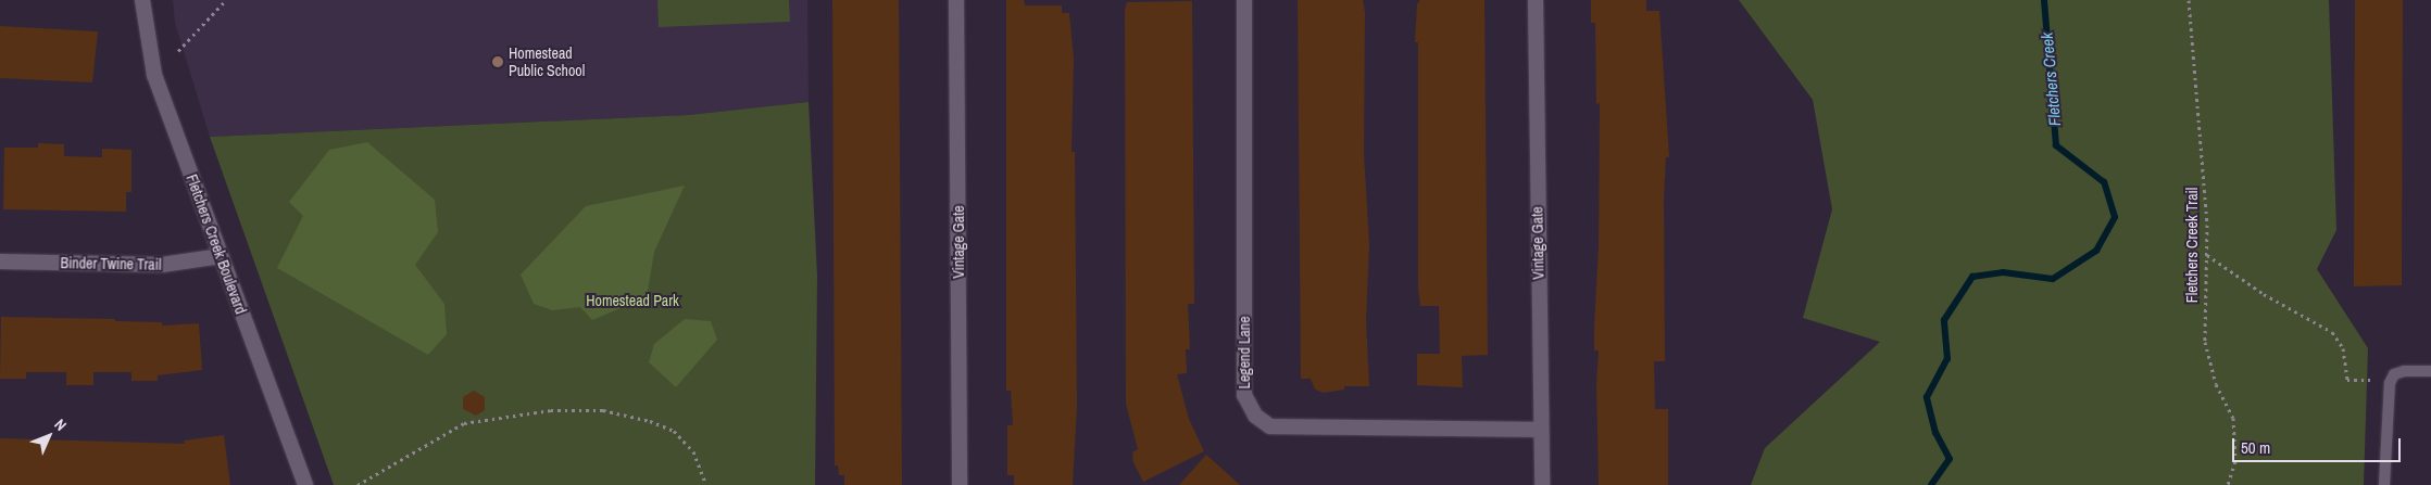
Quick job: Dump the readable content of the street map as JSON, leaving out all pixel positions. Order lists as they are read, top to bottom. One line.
{"streets":{"street":["Vintage Gate","Fletchers Creek Boulevard","Binder Twine Trail","Legend Lane"],"path":["Fletchers Creek Trail"]},"crossings":[["Vintage Gate","Legend Lane"],["Fletchers Creek Boulevard","Binder Twine Trail"]],"water":["Fletchers Creek"],"parks":["Homestead Park"],"places":["Homestead Public School"],"scale_bar":"50 m","north":"top right"}
